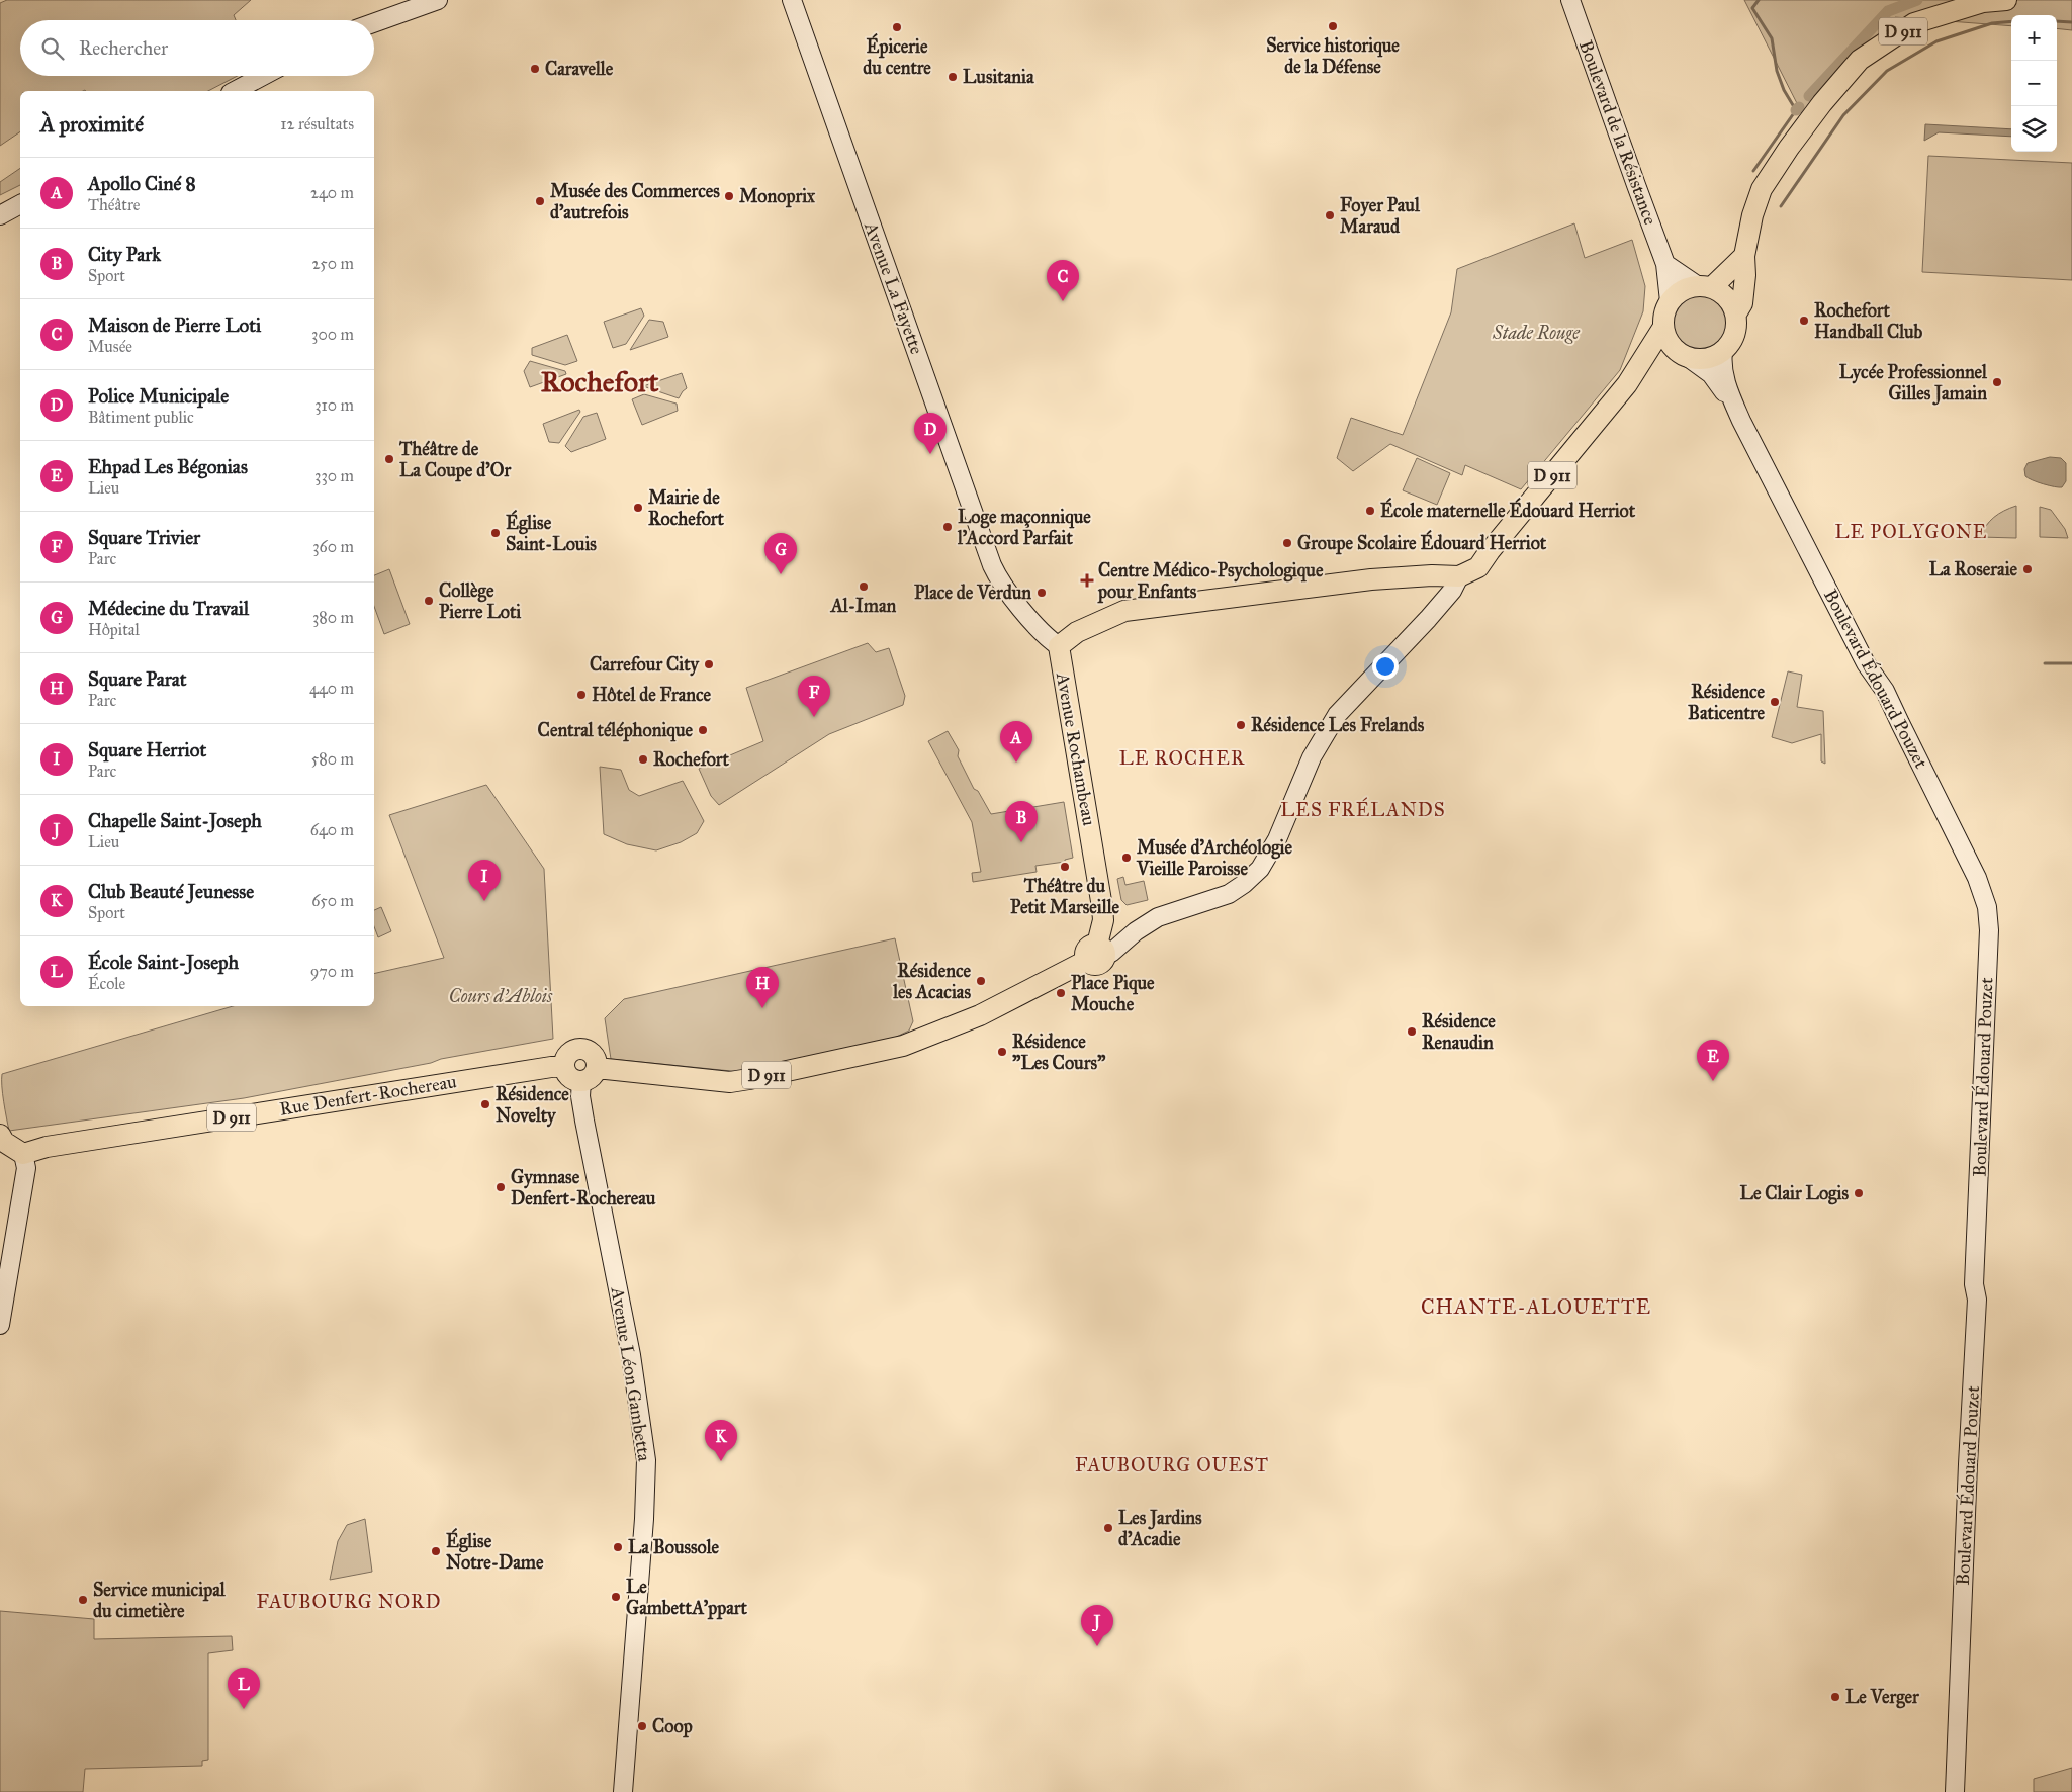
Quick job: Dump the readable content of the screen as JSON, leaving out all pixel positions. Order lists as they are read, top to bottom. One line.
{"streets":{"main road":["D 911","Avenue Rochambeau","Rue Denfert-Rochereau"],"street":["Boulevard de la Résistance","Avenue La Fayette","Boulevard Édouard Pouzet","Avenue Léon Gambetta"]},"crossings":[["D 911","Boulevard de la Résistance"],["D 911","Boulevard Édouard Pouzet"],["D 911","Avenue Rochambeau"],["D 911","Rue Denfert-Rochereau"],["D 911","Avenue Léon Gambetta"],["Boulevard de la Résistance","Boulevard Édouard Pouzet"],["Avenue La Fayette","Avenue Rochambeau"],["Rue Denfert-Rochereau","Avenue Léon Gambetta"]],"districts":["Rochefort","LE POLYGONE","LE ROCHER","LES FRÉLANDS","CHANTE-ALOUETTE","FAUBOURG OUEST","FAUBOURG NORD"],"parks":["Stade Rouge","Cours d'Ablois"],"places":{"other":["Service historique de la Défense","Épicerie du centre","Caravelle","Lusitania","Monoprix","Musée des Commerces d'autrefois","Foyer Paul Maraud","Rochefort Handball Club","Lycée Professionnel Gilles Jamain","Théâtre de La Coupe d'Or","Mairie de Rochefort","École maternelle Édouard Herriot","Loge maçonnique l'Accord Parfait","Église Saint-Louis","Groupe Scolaire Édouard Herriot","La Roseraie","Al-Iman","Place de Verdun","Collège Pierre Loti","Carrefour City","Hôtel de France","Résidence Baticentre","Résidence Les Frelands","Central téléphonique","Rochefort","Musée d'Archéologie Vieille Paroisse","Théâtre du Petit Marseille","Résidence les Acacias","Place Pique Mouche","Résidence Renaudin","Résidence \"Les Cours\"","Résidence Novelty","Gymnase Denfert-Rochereau","Le Clair Logis","Les Jardins d'Acadie","La Boussole","Église Notre-Dame","Le GambettA'ppart","Service municipal du cimetière","Le Verger","Coop"],"health":["Centre Médico-Psychologique pour Enfants"]},"page":{"map_buttons":["+","−"],"search":"Rechercher","heading":["À proximité","12 résultats"],"list":[{"mark":"A","name":"Apollo Ciné 8","note":"Théâtre","value":"240 m"},{"mark":"B","name":"City Park","note":"Sport","value":"250 m"},{"mark":"C","name":"Maison de Pierre Loti","note":"Musée","value":"300 m"},{"mark":"D","name":"Police Municipale","note":"Bâtiment public","value":"310 m"},{"mark":"E","name":"Ehpad Les Bégonias","note":"Lieu","value":"330 m"},{"mark":"F","name":"Square Trivier","note":"Parc","value":"360 m"},{"mark":"G","name":"Médecine du Travail","note":"Hôpital","value":"380 m"},{"mark":"H","name":"Square Parat","note":"Parc","value":"440 m"},{"mark":"I","name":"Square Herriot","note":"Parc","value":"580 m"},{"mark":"J","name":"Chapelle Saint-Joseph","note":"Lieu","value":"640 m"},{"mark":"K","name":"Club Beauté Jeunesse","note":"Sport","value":"650 m"},{"mark":"L","name":"École Saint-Joseph","note":"École","value":"970 m"}],"pins":["C","D","G","F","A","B","I","H","E","K","J","L"]}}
